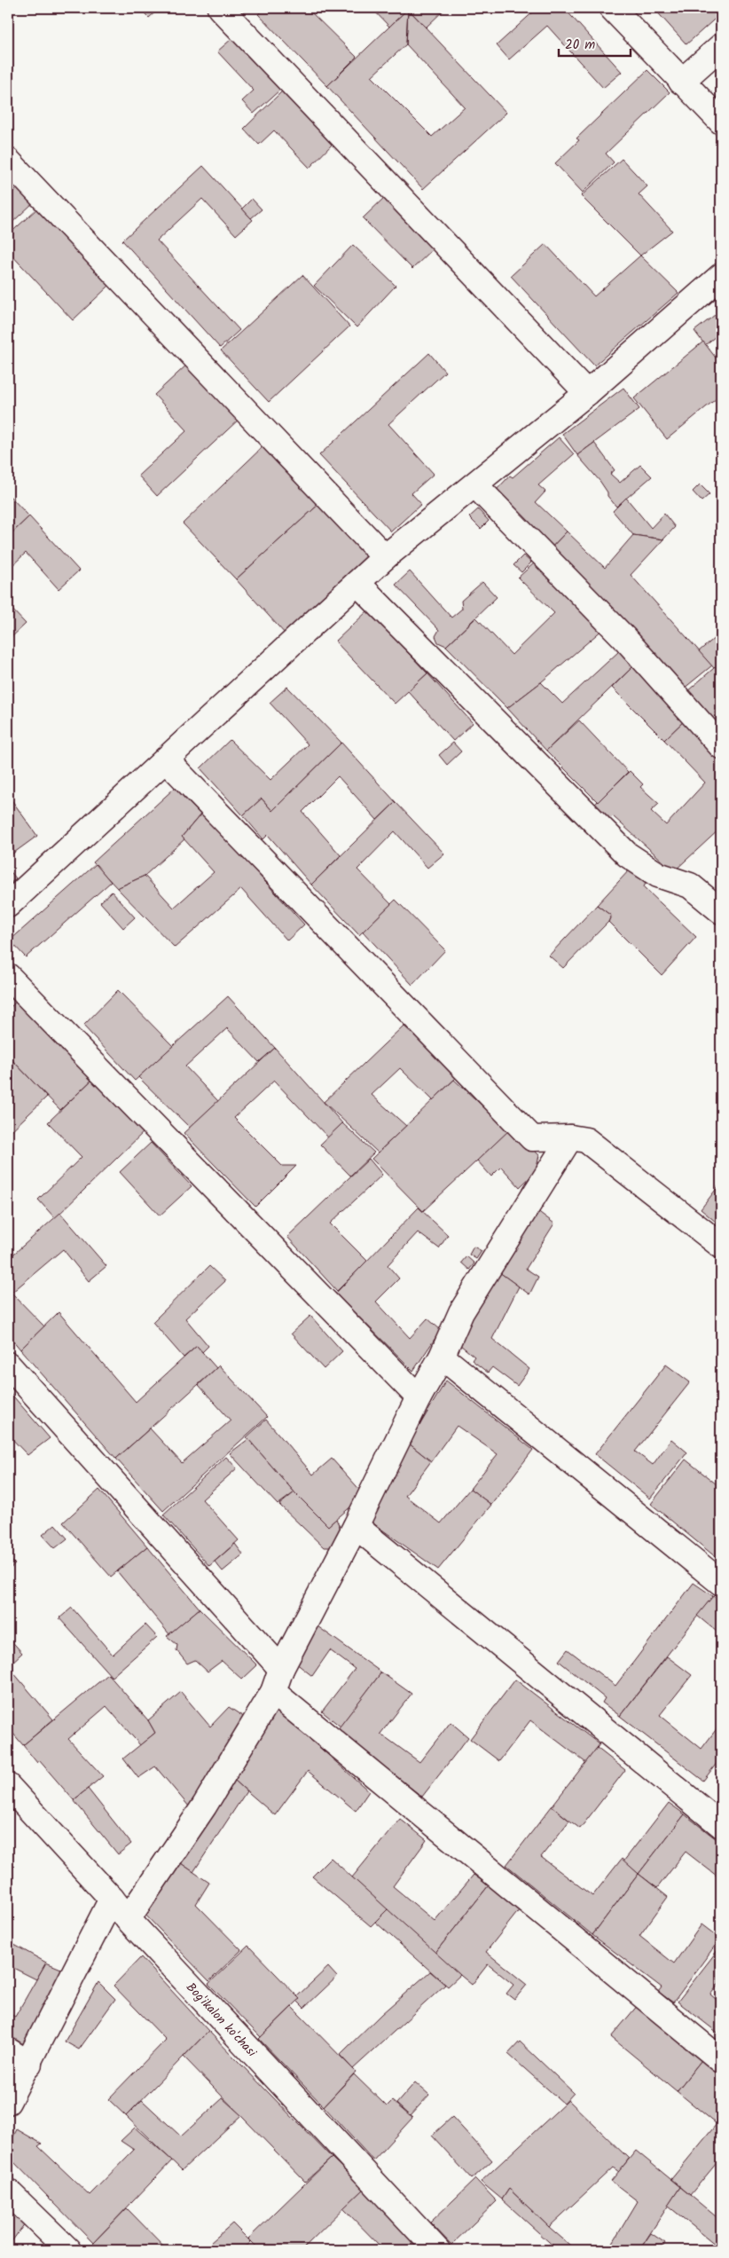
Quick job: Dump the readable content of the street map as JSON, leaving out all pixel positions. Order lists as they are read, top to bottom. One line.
{"streets":{"street":["Bog'ikalon ko'chasi"]},"scale_bar":"20 m"}
